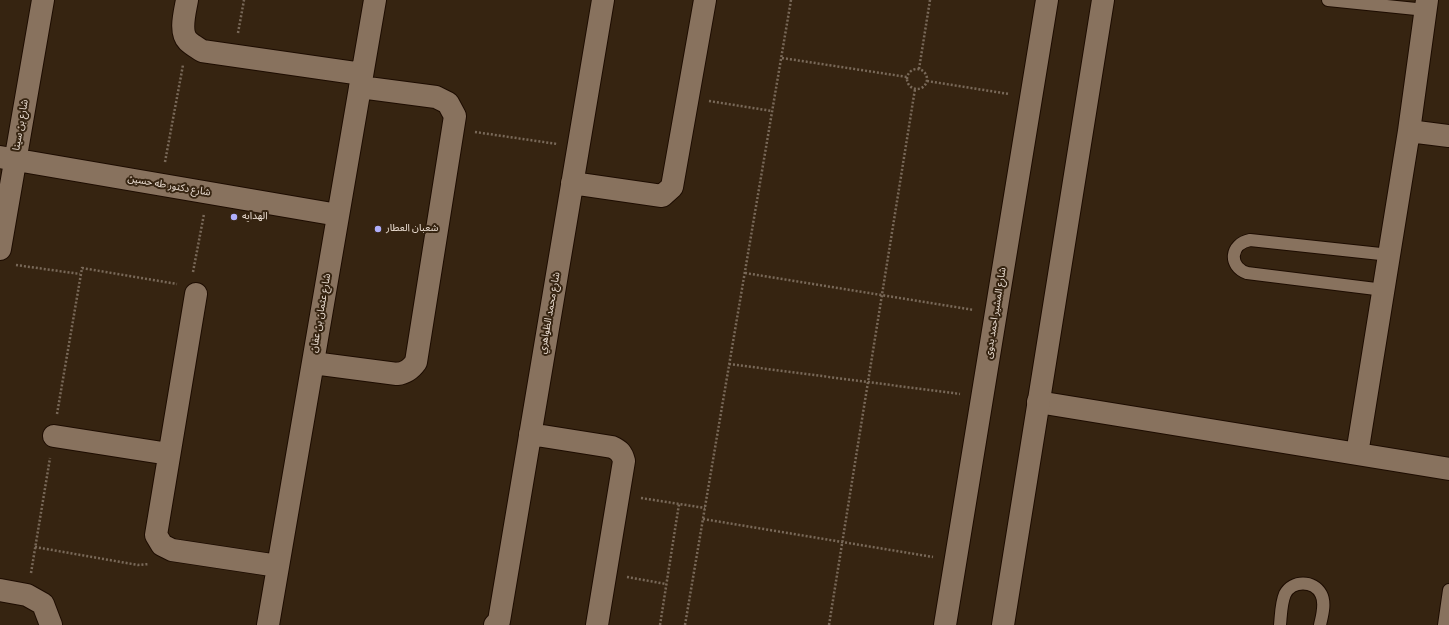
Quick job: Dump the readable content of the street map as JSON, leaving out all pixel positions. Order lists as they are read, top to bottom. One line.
{"streets":{"street":["شارع بن سينا","شارع دكتور طه حسين","شارع عثمان بن عفان","شارع محمد الظواهري","شارع المشير احمد بدوى"]},"crossings":[["شارع بن سينا","شارع دكتور طه حسين"],["شارع دكتور طه حسين","شارع عثمان بن عفان"]],"places":["الهدايه","شعبان العطار"]}
